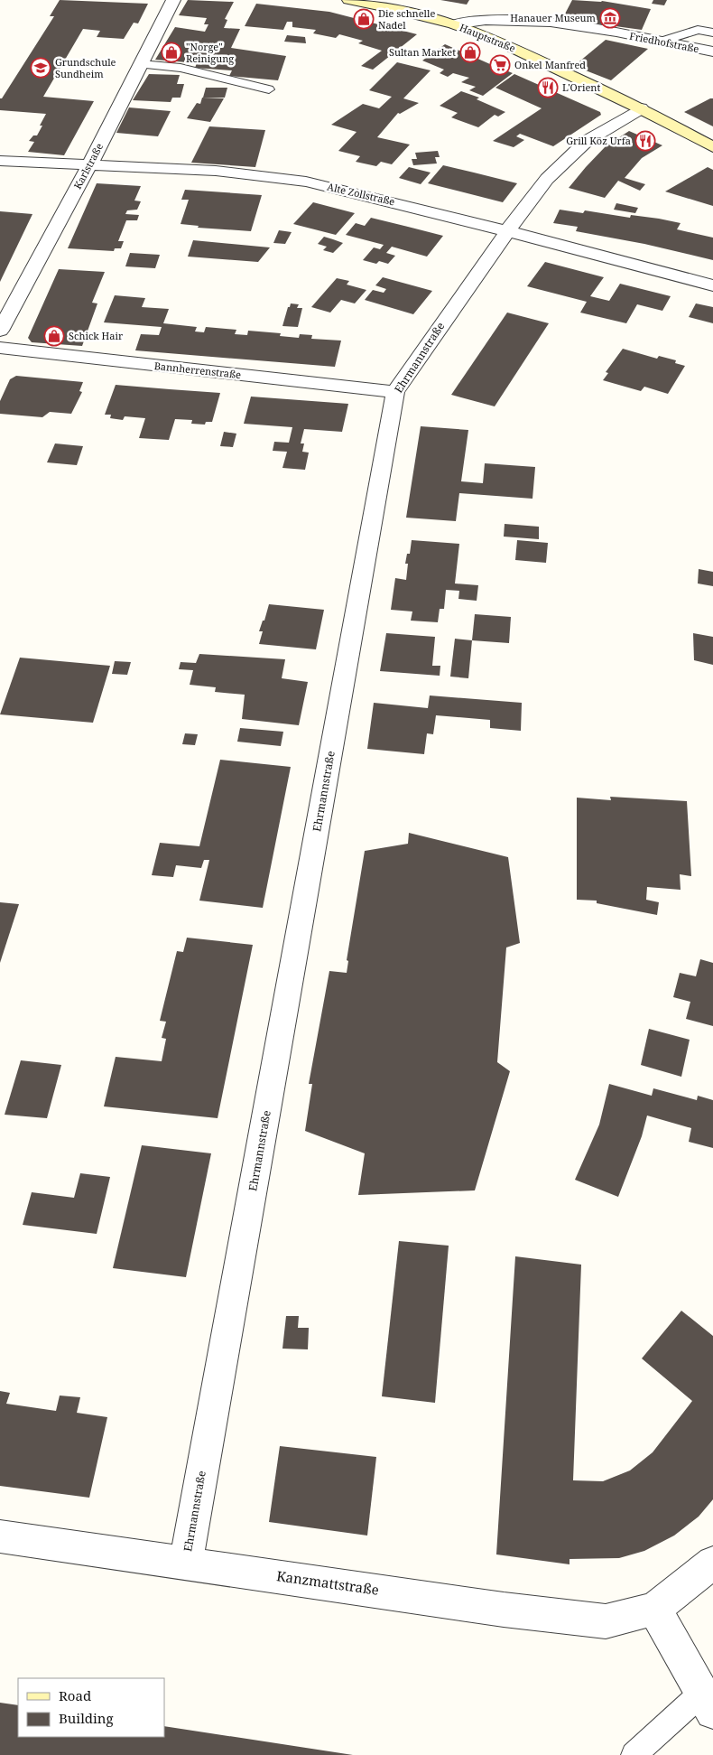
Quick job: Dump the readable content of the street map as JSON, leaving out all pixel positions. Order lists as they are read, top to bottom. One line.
{"streets":{"street":["Hauptstraße","Friedhofstraße","Karlstraße","Alte Zollstraße","Ehrmannstraße","Bannherrenstraße","Kanzmattstraße"]},"crossings":[["Hauptstraße","Friedhofstraße"],["Hauptstraße","Ehrmannstraße"],["Karlstraße","Alte Zollstraße"],["Alte Zollstraße","Ehrmannstraße"],["Ehrmannstraße","Bannherrenstraße"],["Ehrmannstraße","Kanzmattstraße"]],"places":{"museum":["Hanauer Museum"],"shop":["Die schnelle Nadel","\"Norge\" Reinigung","Sultan Market","Schick Hair"],"supermarket":["Onkel Manfred"],"school or university":["Grundschule Sundheim"],"restaurant":["L'Orient","Grill Köz Urfa"]},"legend":["Road","Building"]}
